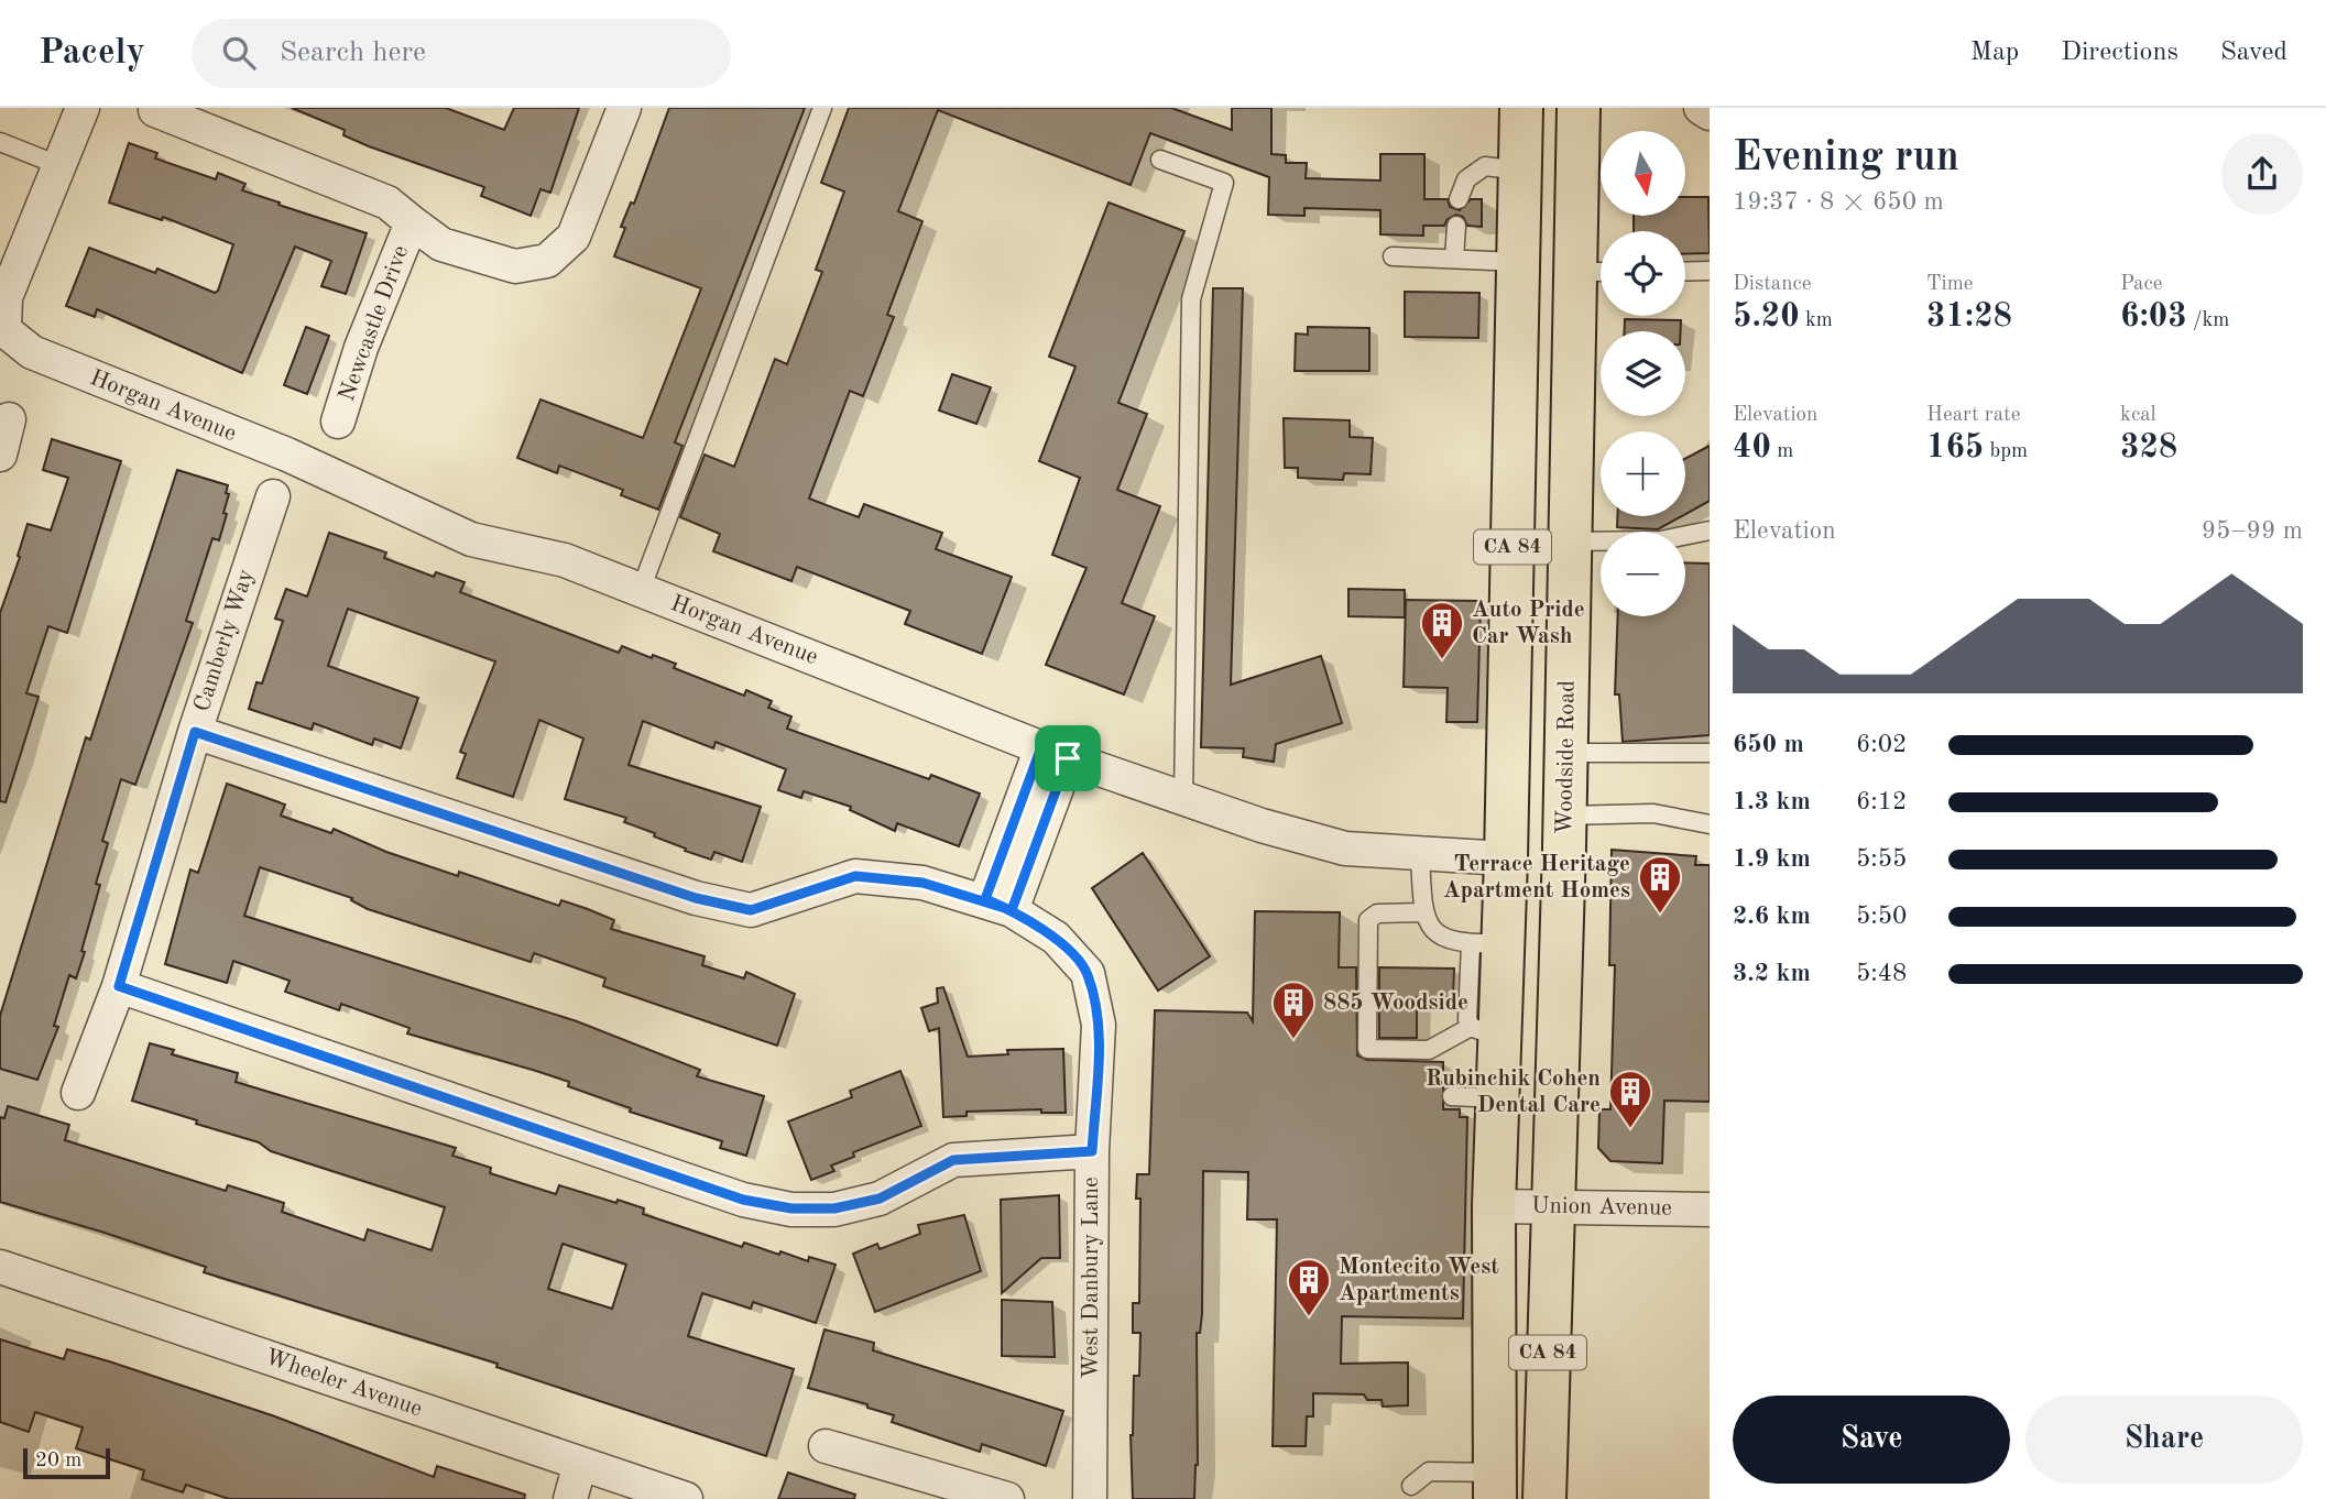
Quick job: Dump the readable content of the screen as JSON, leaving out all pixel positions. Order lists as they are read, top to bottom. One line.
{"streets":{"main road":["CA 84","Woodside Road"],"street":["Newcastle Drive","Horgan Avenue","Camberly Way","Union Avenue","West Danbury Lane","Wheeler Avenue"]},"crossings":[["Horgan Avenue","CA 84"],["CA 84","Union Avenue"],["Camberly Way","West Danbury Lane"],["Woodside Road","Union Avenue"]],"places":{"building":["Auto Pride Car Wash","Terrace Heritage Apartment Homes","885 Woodside","Rubinchik Cohen Dental Care","Montecito West Apartments"]},"scale_bar":"20 m","north":"bottom","page":{"header":"Pacely","search":"Search here","nav":["Map","Directions","Saved"],"heading":["Evening run","19:37 · 8 × 650 m"],"map_buttons":["+","−"],"stats":[["Distance","5.20 km"],["Time","31:28"],["Pace","6:03 /km"],["Elevation","40 m"],["Heart rate","165 bpm"],["kcal","328"]],"chart":["Elevation","95–99 m"],"list":[{"name":"650 m","note":"6:02"},{"name":"1.3 km","note":"6:12"},{"name":"1.9 km","note":"5:55"},{"name":"2.6 km","note":"5:50"},{"name":"3.2 km","note":"5:48"}],"buttons":["Save","Share"],"scale":"20 m"}}
